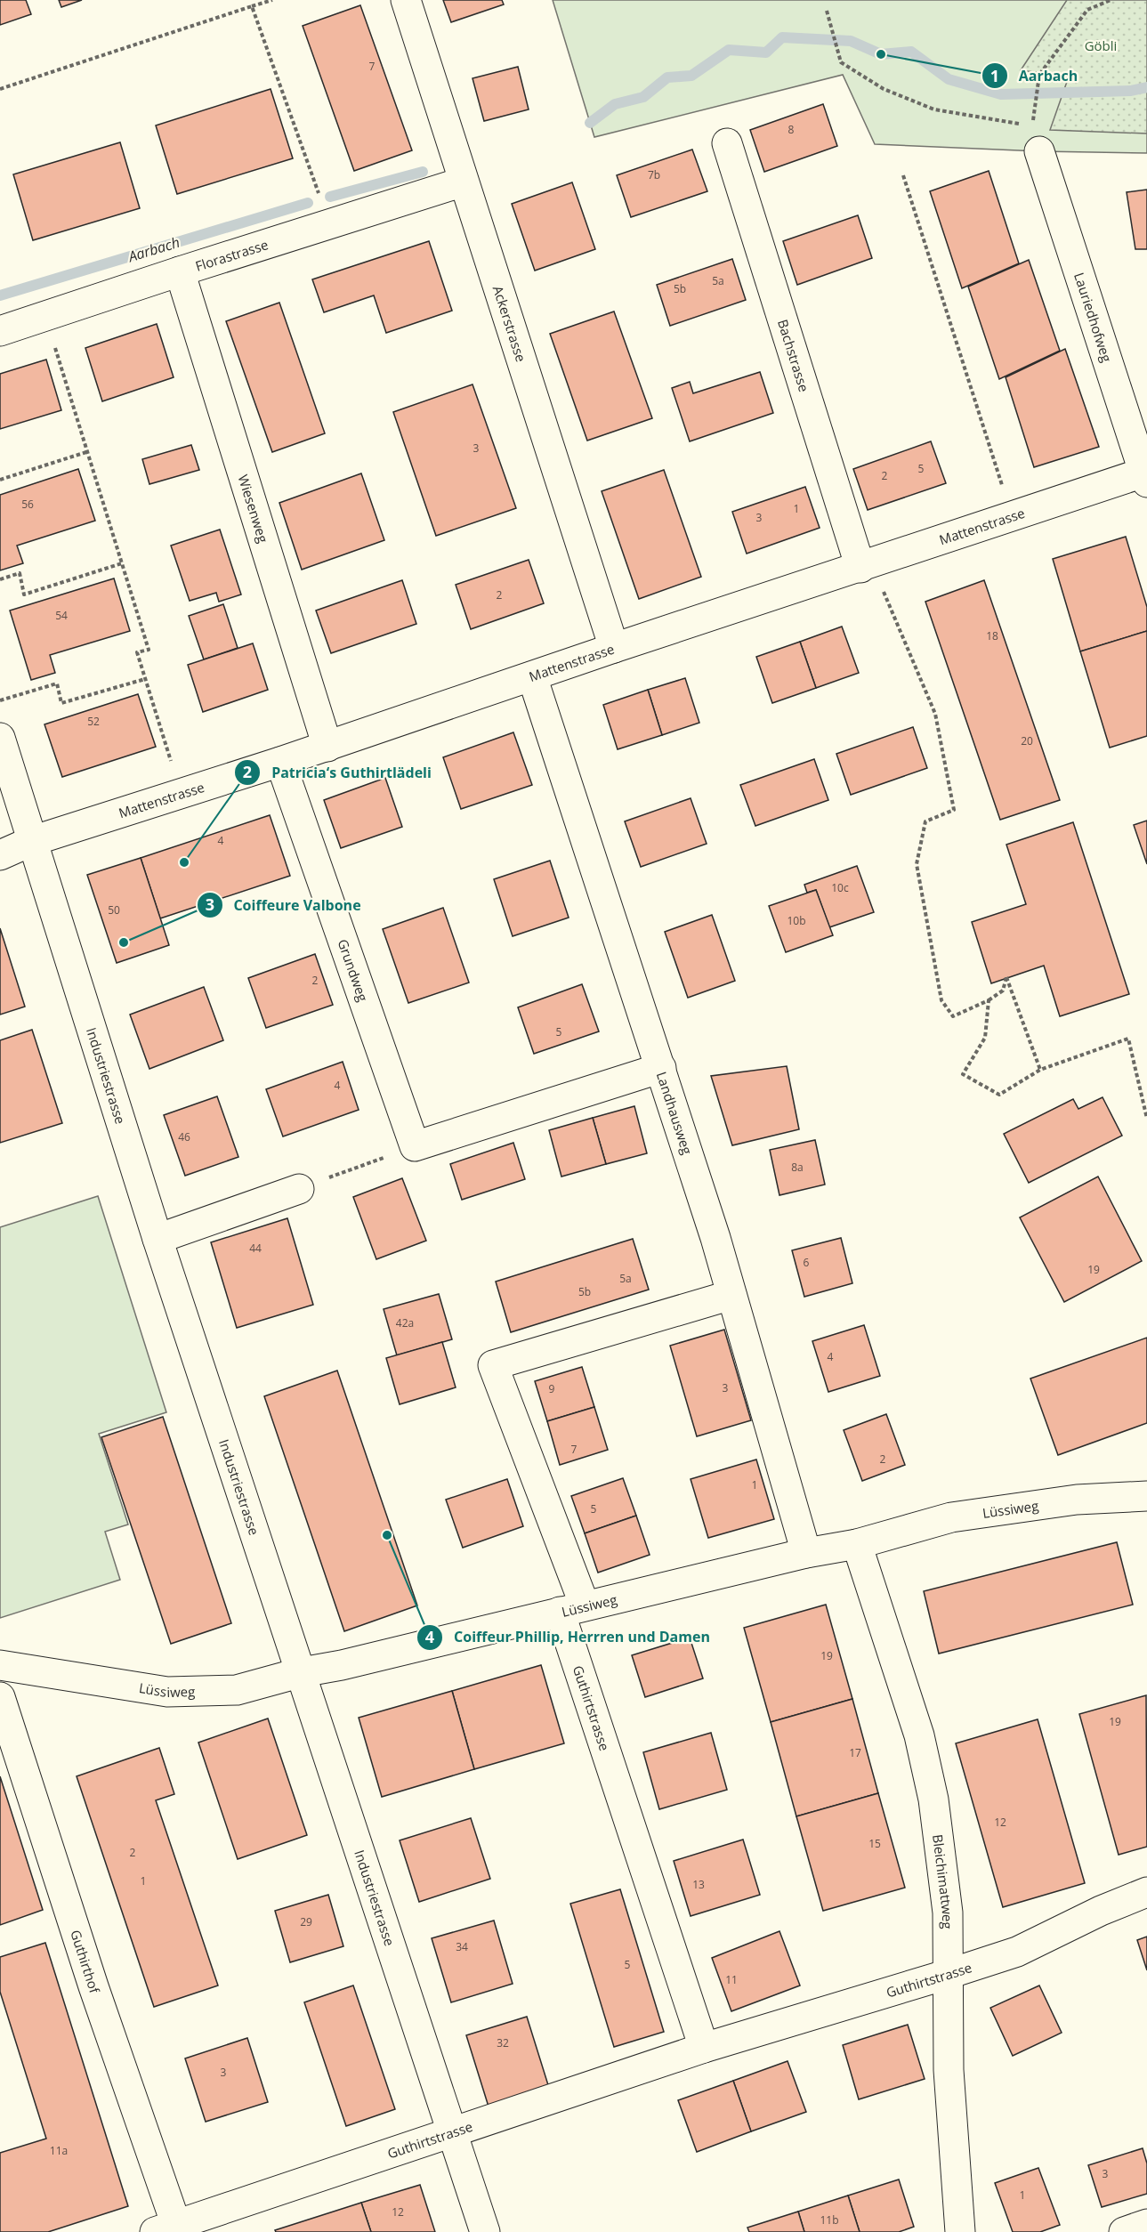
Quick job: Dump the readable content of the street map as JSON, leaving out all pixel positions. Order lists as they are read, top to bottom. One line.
{"streets":{"street":["Florastrasse","Lauriedhofweg","Ackerstrasse","Bachstrasse","Wiesenweg","Mattenstrasse","Grundweg","Industriestrasse","Landhausweg","Lüssiweg","Guthirtstrasse","Bleichimattweg","Guthirthof"]},"crossings":[["Florastrasse","Ackerstrasse"],["Florastrasse","Wiesenweg"],["Lauriedhofweg","Mattenstrasse"],["Ackerstrasse","Mattenstrasse"],["Bachstrasse","Mattenstrasse"],["Wiesenweg","Mattenstrasse"],["Mattenstrasse","Grundweg"],["Mattenstrasse","Industriestrasse"],["Mattenstrasse","Landhausweg"],["Industriestrasse","Lüssiweg"],["Industriestrasse","Guthirtstrasse"],["Landhausweg","Lüssiweg"],["Landhausweg","Guthirtstrasse"],["Lüssiweg","Guthirtstrasse"],["Lüssiweg","Bleichimattweg"],["Guthirtstrasse","Bleichimattweg"],["Guthirtstrasse","Guthirthof"]],"water":["Aarbach"],"parks":["Göbli"],"places":["Aarbach","Patricia‘s Guthirtlädeli","Coiffeure Valbone","Coiffeur Phillip, Herrren und Damen"],"house_numbers":["7","8","7b","5a","5b","3","5","2","56","1","3","2","54","18","52","20","4","10c","50","10b","2","5","4","46","8a","44","6","19","5a","5b","42a","4","3","9","7","2","1","5","19","19","17","12","15","2","1","13","29","34","5","11","32","3","11a","3","1","12","11b"]}
